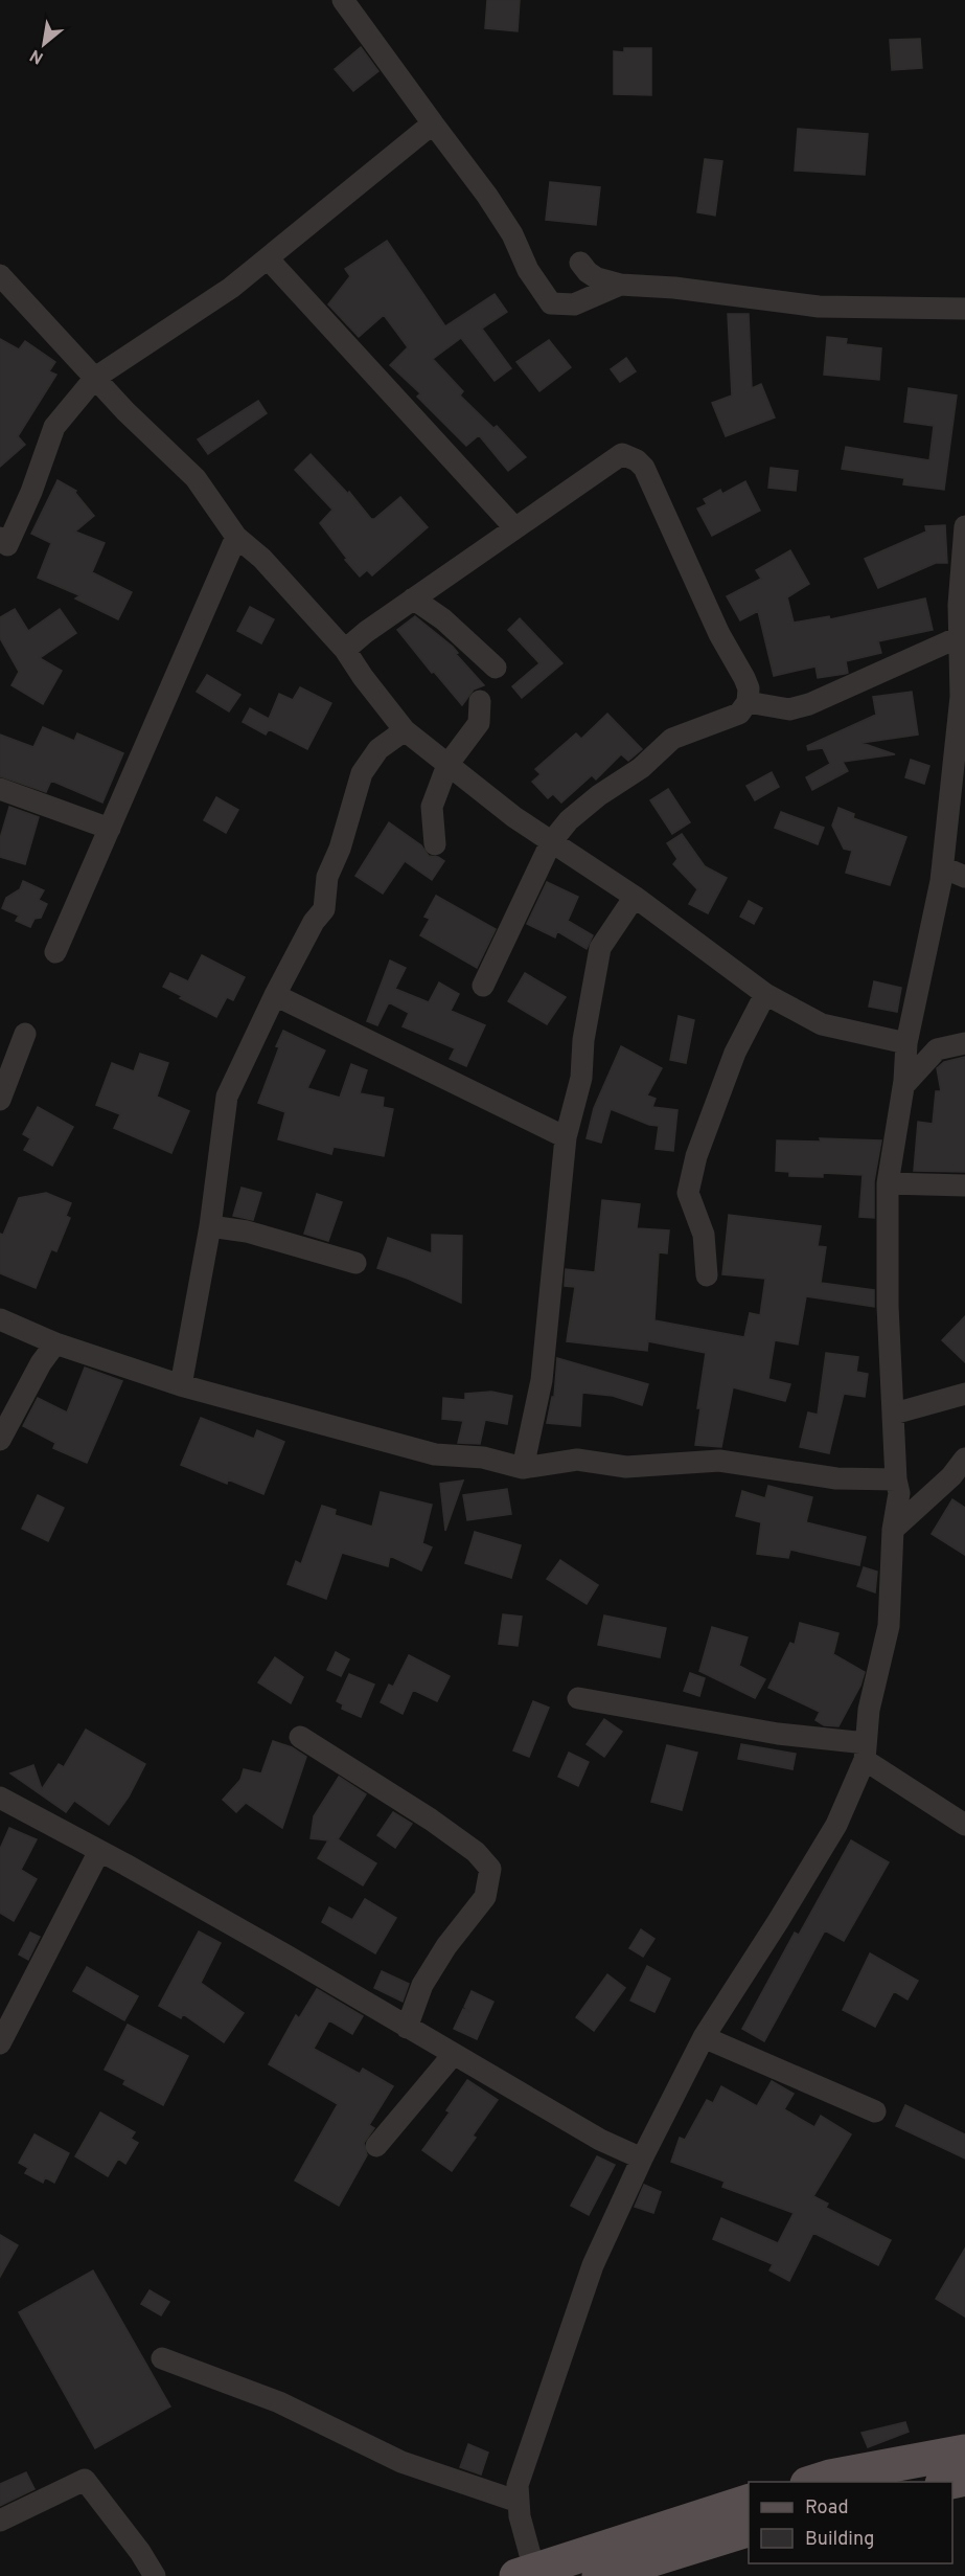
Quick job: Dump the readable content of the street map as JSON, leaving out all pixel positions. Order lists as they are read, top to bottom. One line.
{"legend":["Road","Building"],"north":"bottom left"}
